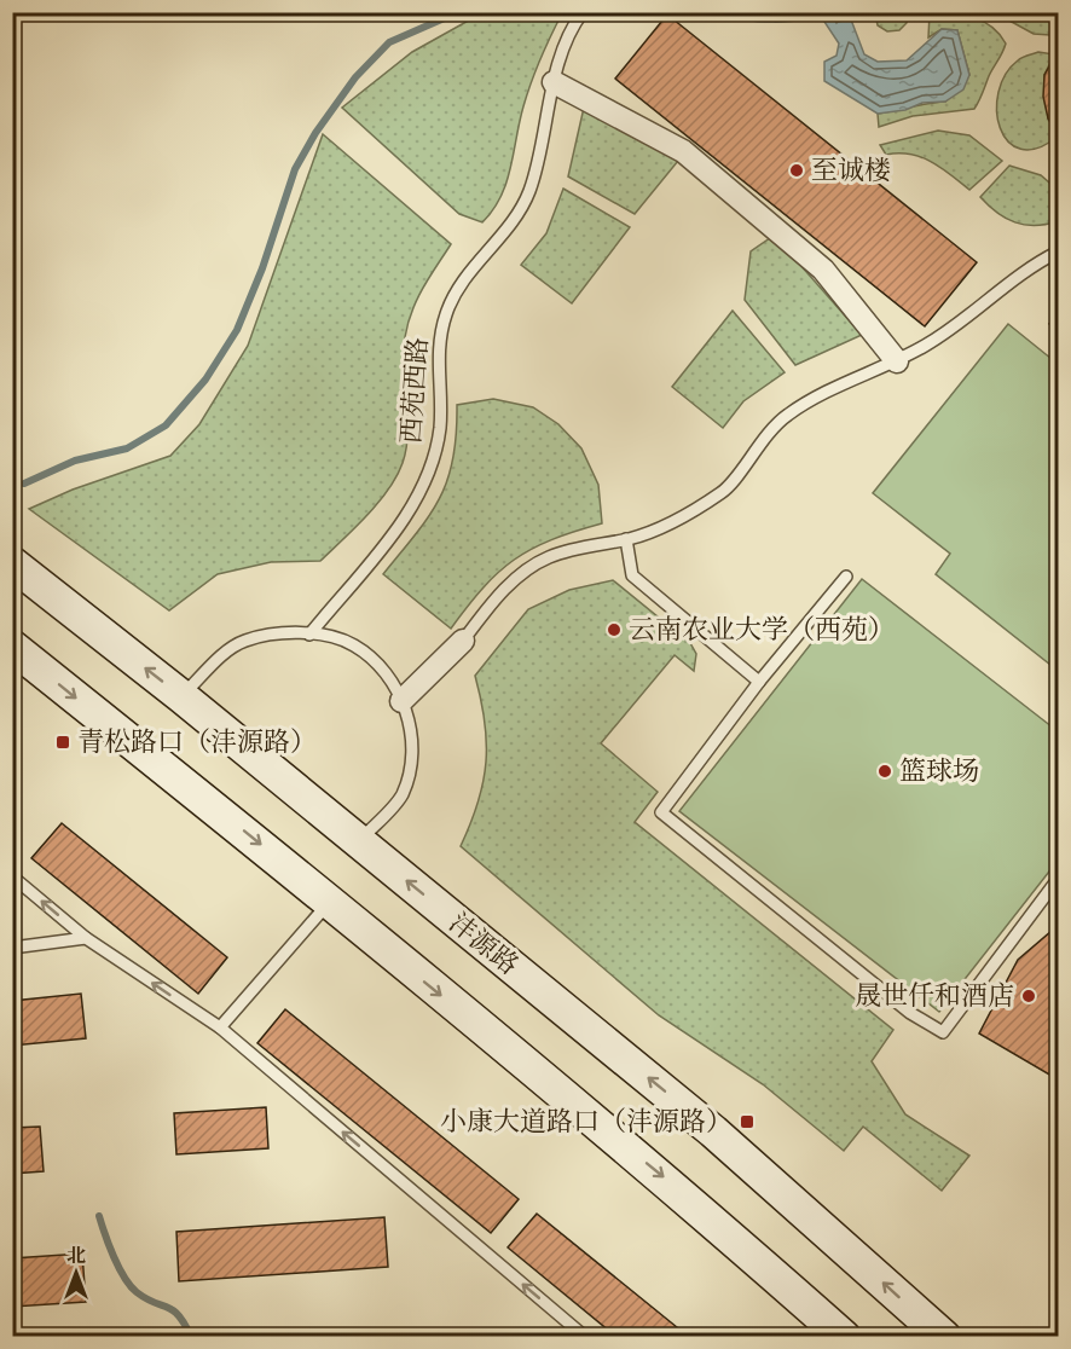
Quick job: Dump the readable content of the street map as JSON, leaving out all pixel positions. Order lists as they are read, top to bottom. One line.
{"streets":{"main road":["沣源路"],"lane":["西苑西路"]},"places":{"other":["至诚楼","云南农业大学（西苑）","篮球场","晟世仟和酒店"],"transit":["青松路口（沣源路）","小康大道路口（沣源路）"]},"north":"top"}
